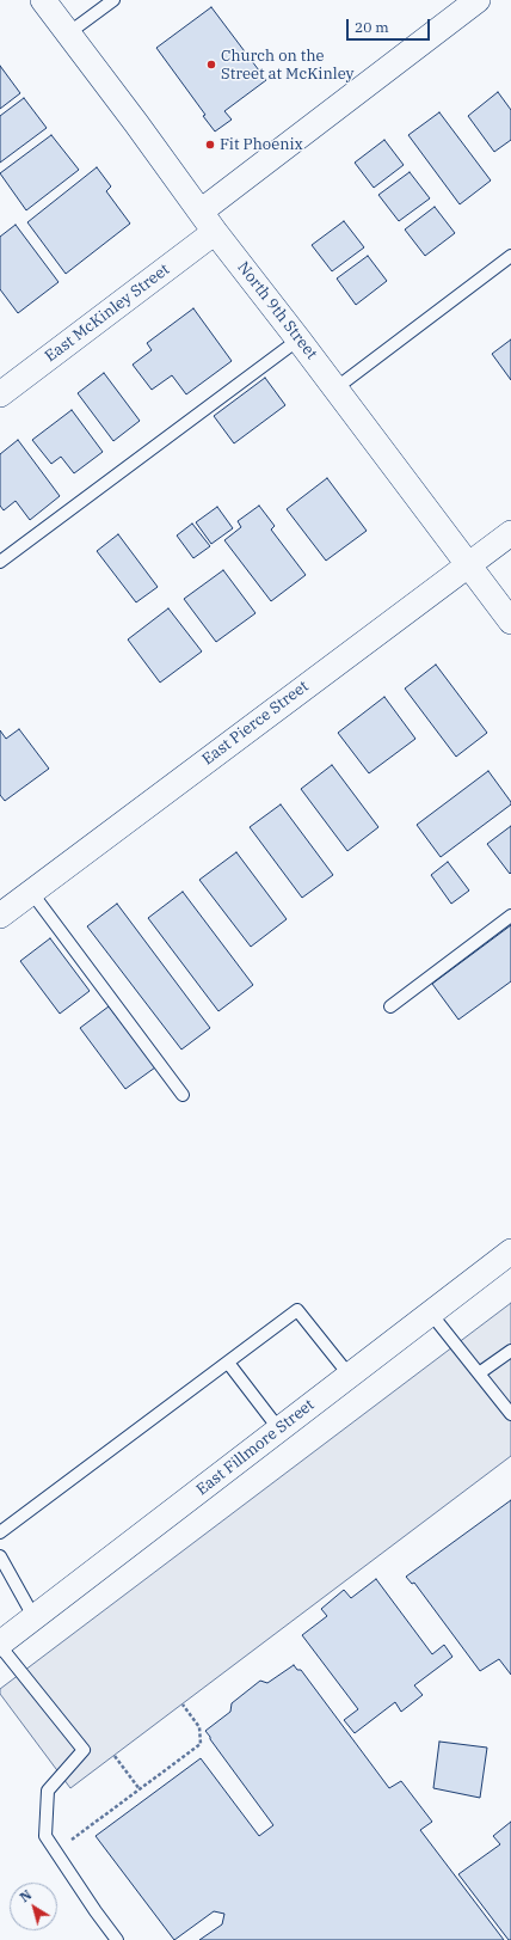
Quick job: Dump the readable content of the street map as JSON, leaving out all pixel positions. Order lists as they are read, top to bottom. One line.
{"streets":{"street":["North 9th Street","East McKinley Street","East Pierce Street","East Fillmore Street"]},"crossings":[["North 9th Street","East McKinley Street"],["North 9th Street","East Pierce Street"]],"places":["Church on the Street at McKinley","Fit Phoenix"],"scale_bar":"20 m","north":"top left"}
